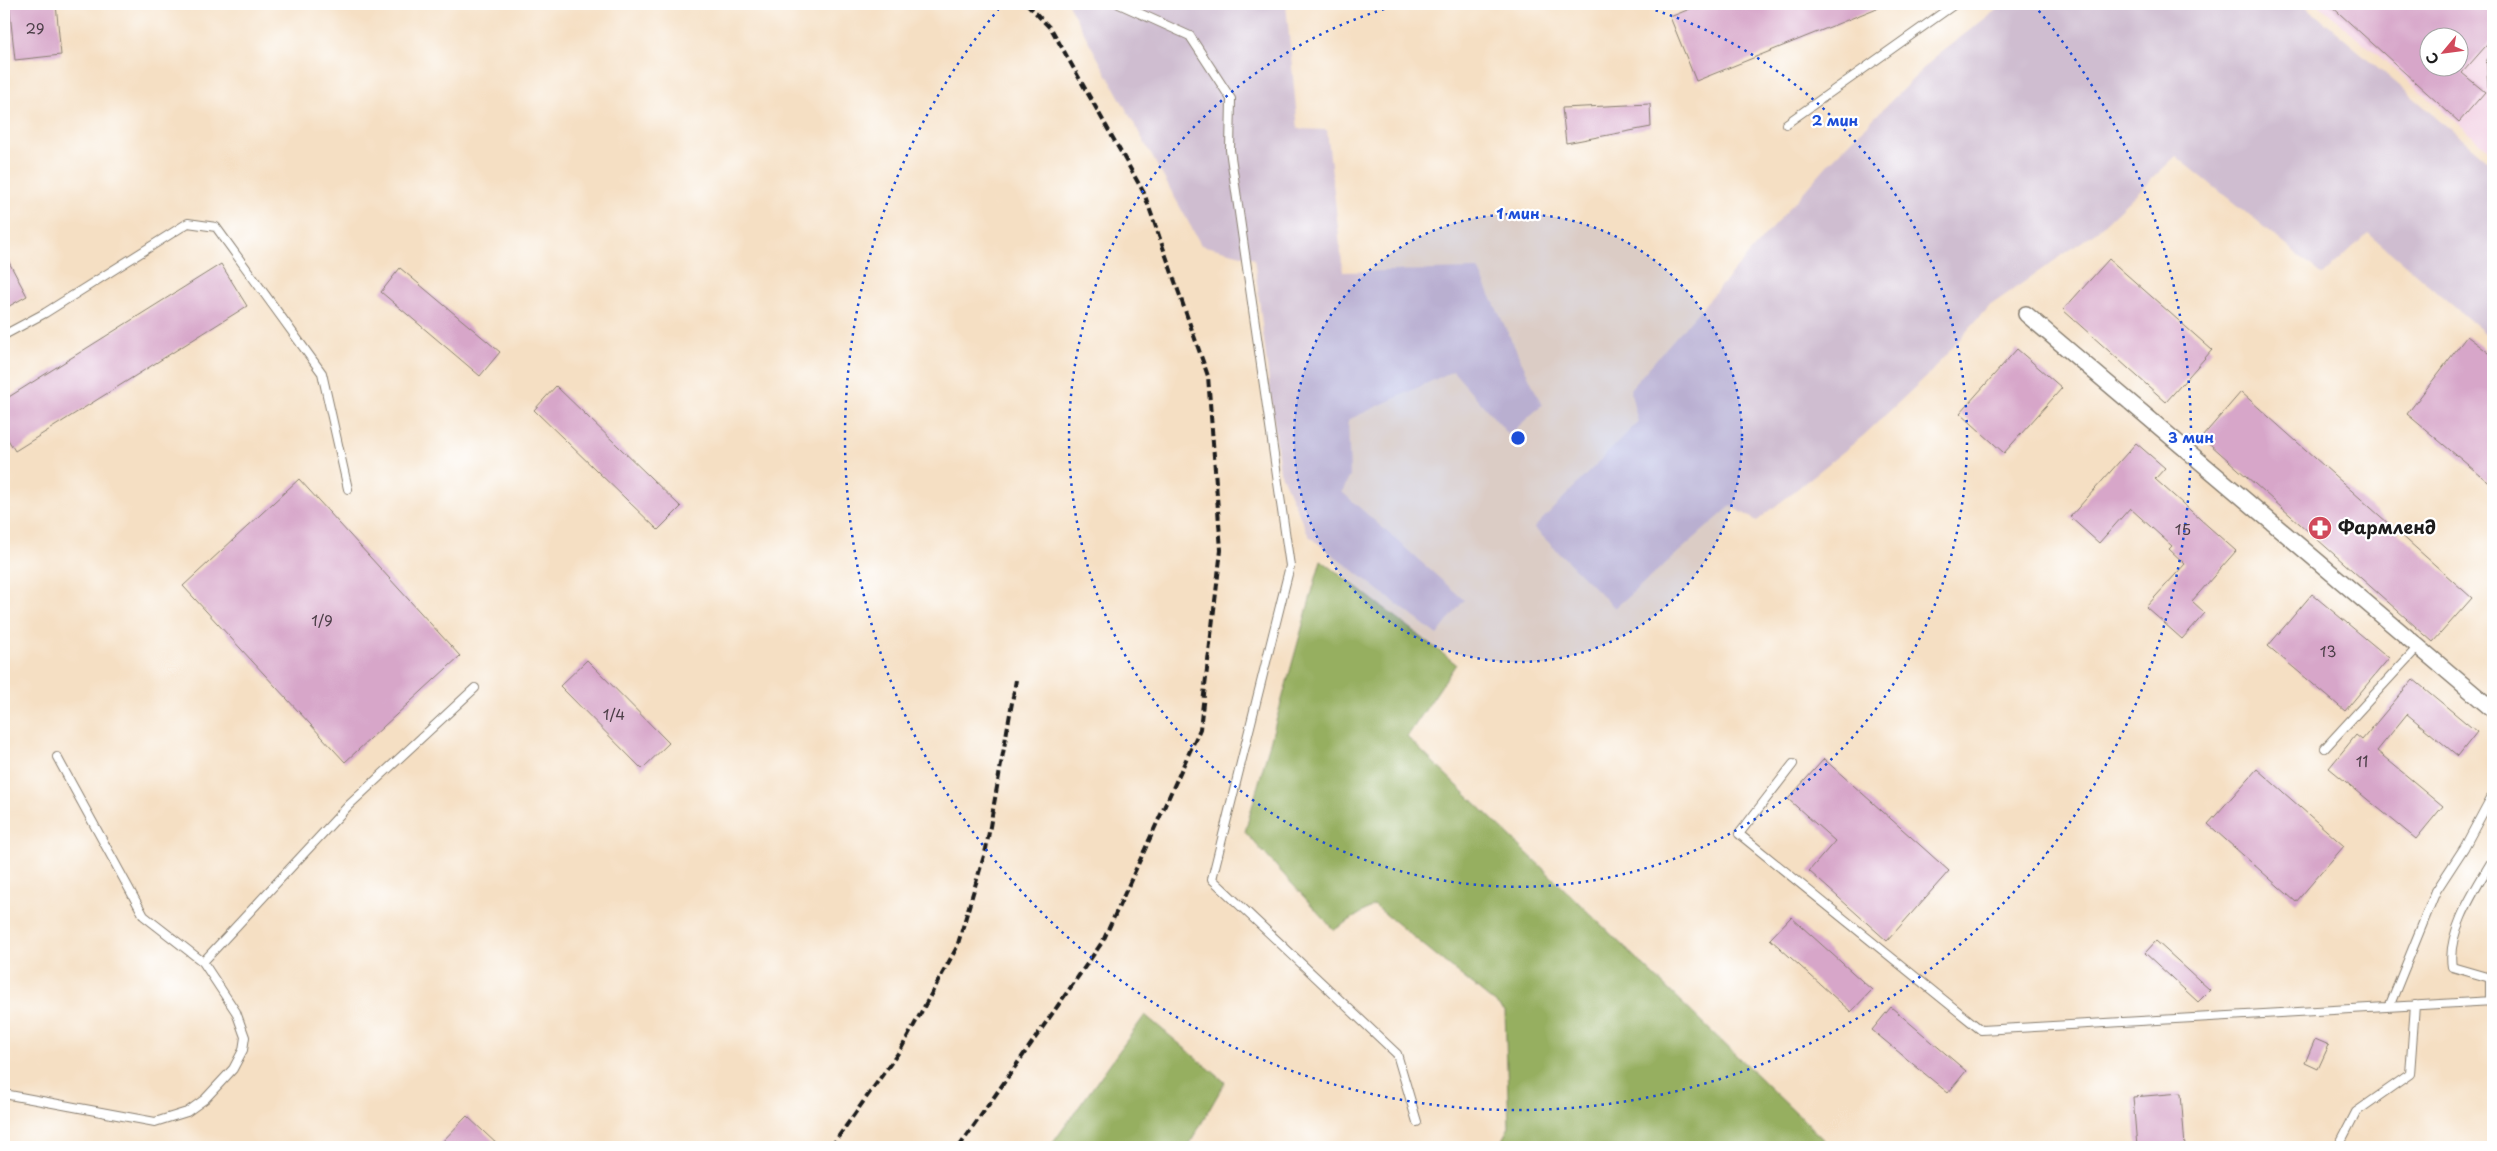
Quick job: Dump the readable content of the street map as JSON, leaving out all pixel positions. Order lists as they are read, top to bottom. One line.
{"places":{"pharmacy":["Фармленд"]},"house_numbers":["29","15","1/9","13","1/4","11"],"north":"bottom left","rings":["2 мин","1 мин","3 мин"]}
